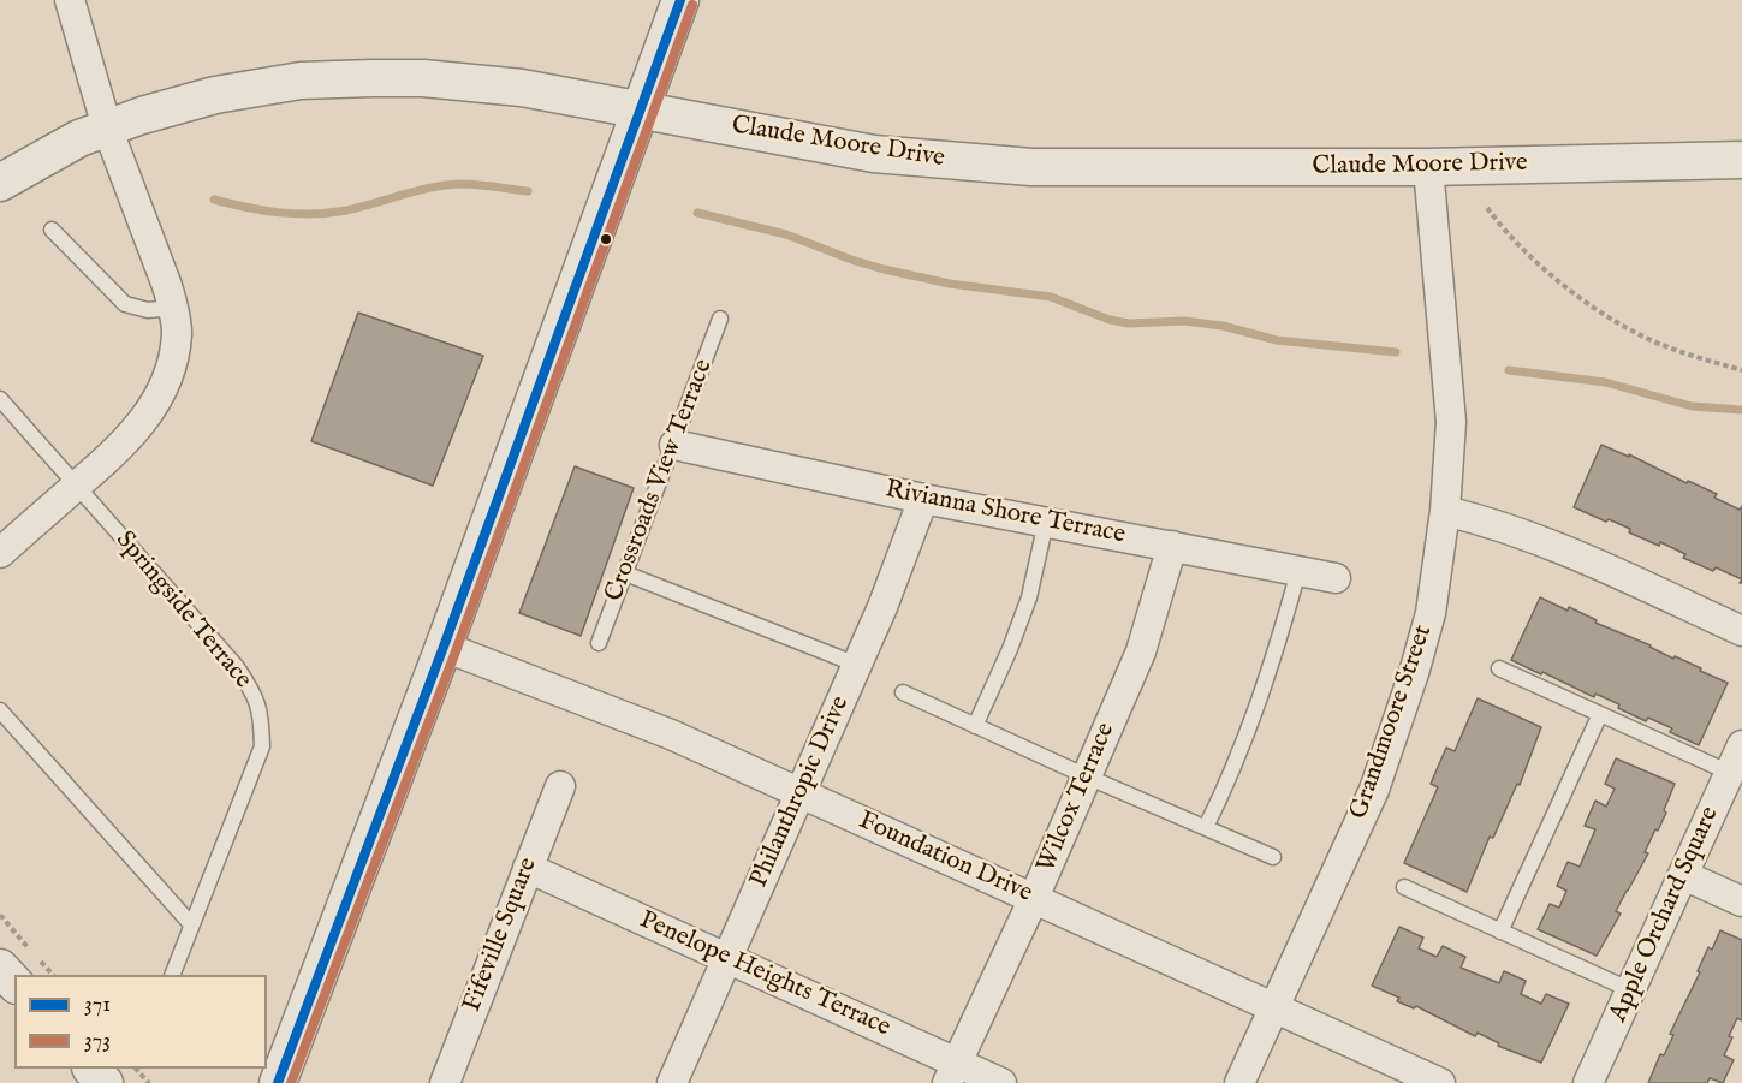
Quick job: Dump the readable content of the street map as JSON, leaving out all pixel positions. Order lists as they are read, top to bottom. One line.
{"streets":{"street":["Claude Moore Drive","Rivianna Shore Terrace","Grandmoore Street","Philanthropic Drive","Wilcox Terrace","Foundation Drive","Apple Orchard Square","Fifeville Square","Penelope Heights Terrace"],"lane":["Crossroads View Terrace","Springside Terrace"]},"crossings":[["Claude Moore Drive","Grandmoore Street"],["Crossroads View Terrace","Rivianna Shore Terrace"],["Rivianna Shore Terrace","Philanthropic Drive"],["Rivianna Shore Terrace","Wilcox Terrace"],["Grandmoore Street","Foundation Drive"],["Philanthropic Drive","Foundation Drive"],["Philanthropic Drive","Penelope Heights Terrace"],["Wilcox Terrace","Foundation Drive"],["Wilcox Terrace","Penelope Heights Terrace"],["Fifeville Square","Penelope Heights Terrace"]],"lines":["transit line 371","transit line 373"],"legend":["371","373"]}
